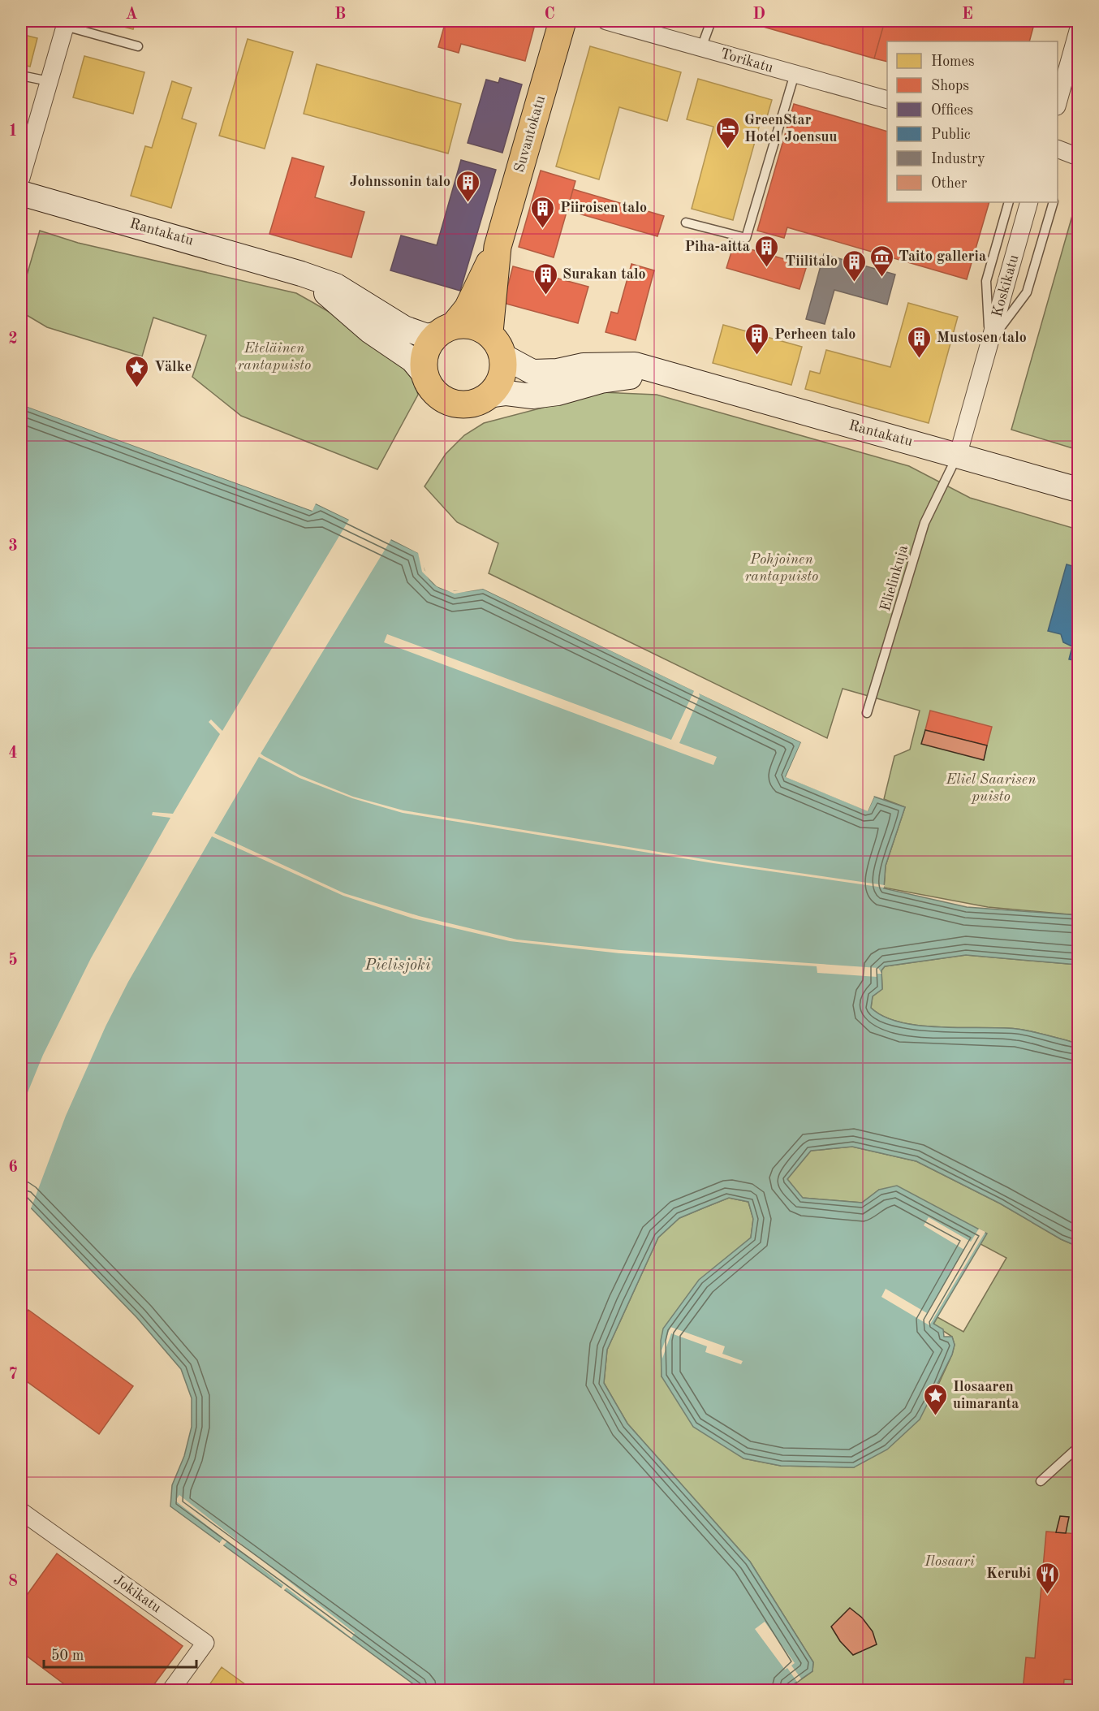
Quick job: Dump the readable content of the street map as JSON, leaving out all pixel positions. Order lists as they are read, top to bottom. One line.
{"streets":{"main road":["Suvantokatu","Rantakatu"],"street":["Torikatu","Koskikatu","Jokikatu"],"lane":["Elielinkuja"]},"crossings":[["Suvantokatu","Rantakatu"],["Rantakatu","Koskikatu"],["Rantakatu","Elielinkuja"],["Koskikatu","Elielinkuja"]],"water":["Pielisjoki"],"parks":["Eteläinen rantapuisto","Pohjoinen rantapuisto","Eliel Saarisen puisto","Ilosaari"],"places":{"hotel":["GreenStar Hotel Joensuu"],"building":["Johnssonin talo","Piiroisen talo","Piha-aitta","Tiilitalo","Surakan talo","Perheen talo","Mustosen talo"],"museum":["Taito galleria"],"place":["Välke","Ilosaaren uimaranta"],"restaurant":["Kerubi"]},"legend":["Homes","Shops","Offices","Public","Industry","Other"],"scale_bar":"50 m","grid":{"columns":["A","B","C","D","E"],"rows":["1","2","3","4","5","6","7","8"]}}
